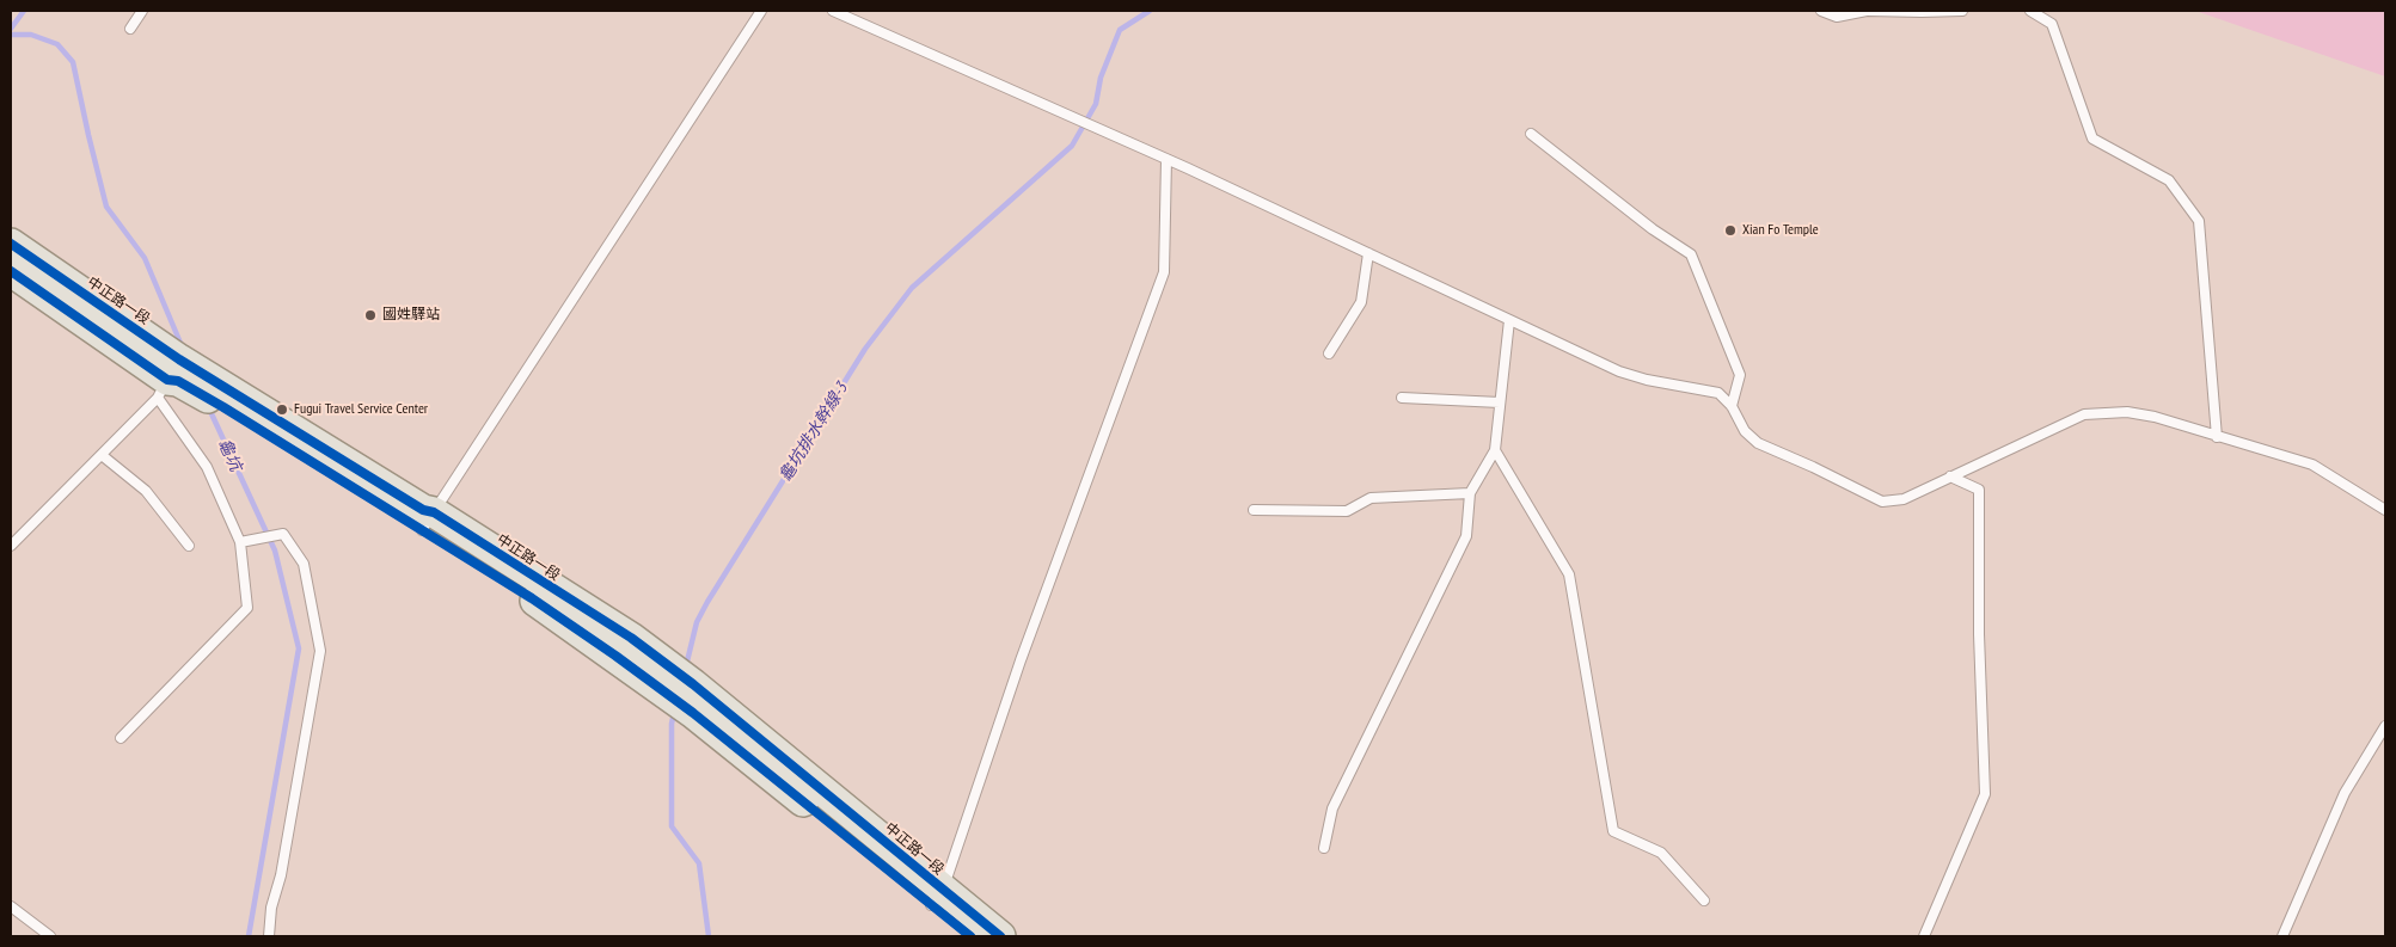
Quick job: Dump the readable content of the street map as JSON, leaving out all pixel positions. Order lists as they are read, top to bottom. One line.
{"streets":{"main road":["中正路一段"]},"water":["龜坑排水幹線-3","龜坑"],"places":["Xian Fo Temple","國姓驛站","Fugui Travel Service Center"]}
